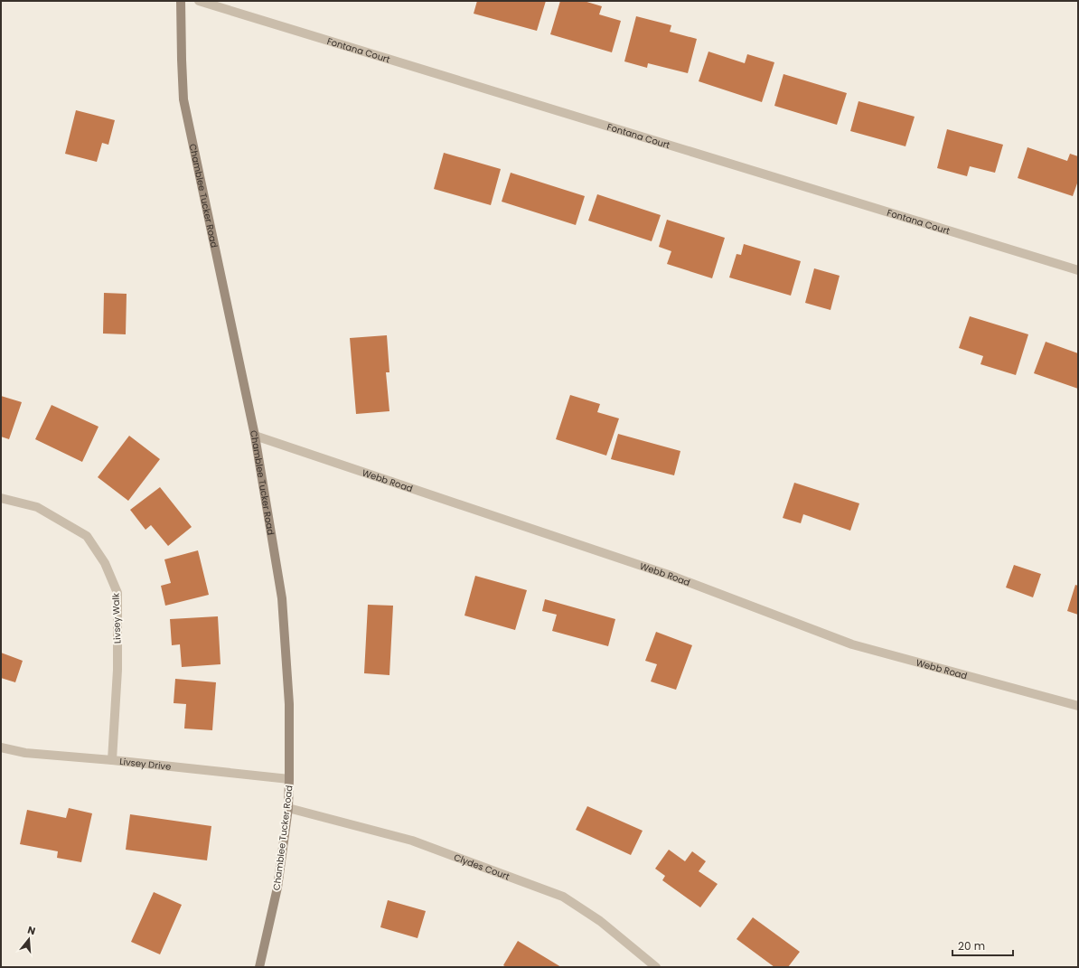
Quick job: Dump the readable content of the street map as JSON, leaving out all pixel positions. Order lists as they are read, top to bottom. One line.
{"streets":{"main road":["Chamblee Tucker Road"],"street":["Fontana Court","Webb Road","Livsey Walk","Livsey Drive","Clydes Court"]},"crossings":[["Chamblee Tucker Road","Webb Road"],["Chamblee Tucker Road","Livsey Drive"],["Chamblee Tucker Road","Clydes Court"],["Livsey Walk","Livsey Drive"]],"scale_bar":"20 m","north":"top"}
